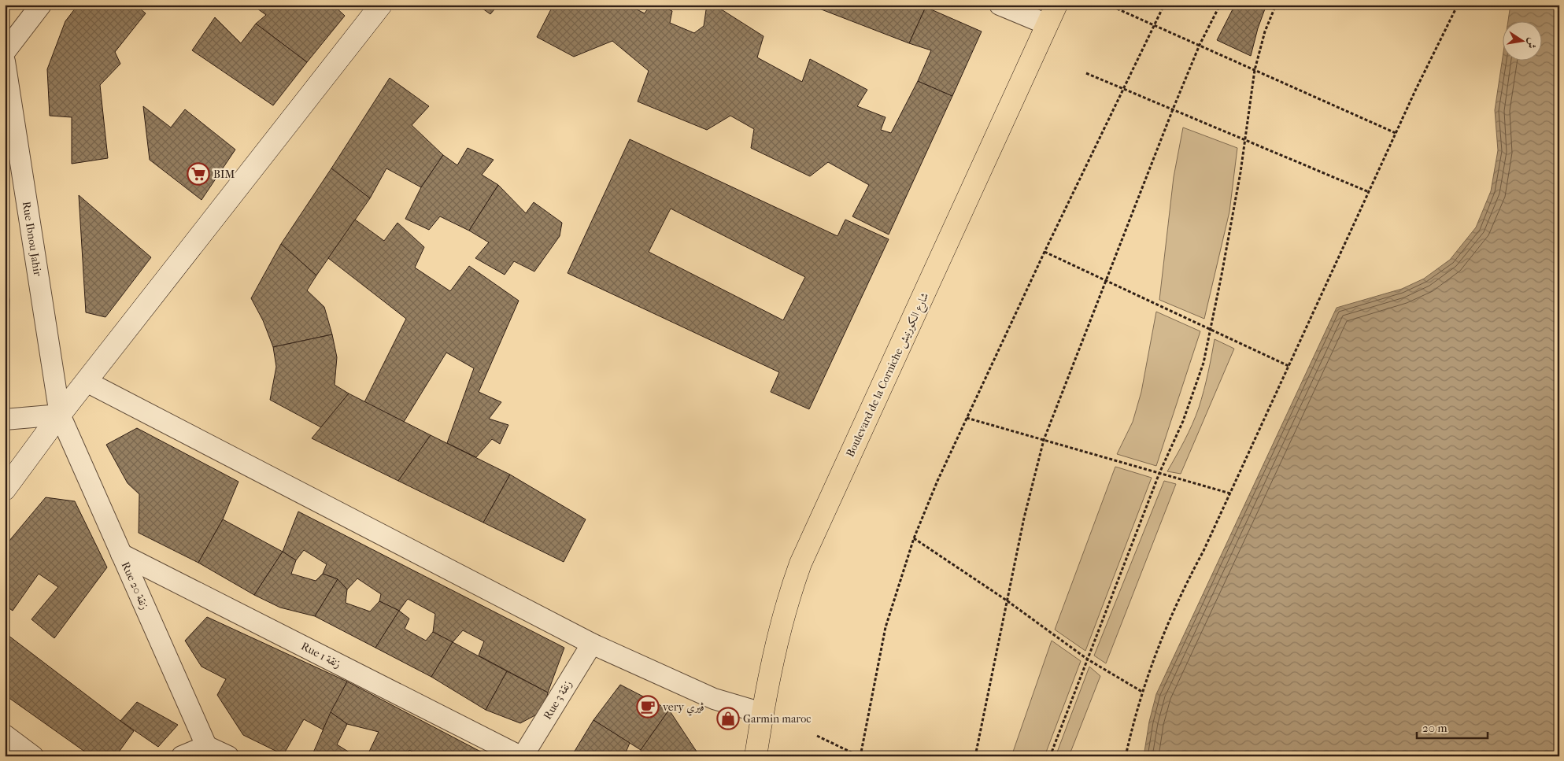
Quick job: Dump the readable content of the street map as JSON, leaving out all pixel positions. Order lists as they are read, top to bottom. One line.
{"streets":{"main road":["Boulevard de la Corniche شارع الكورنيش"],"street":["Rue Ibnou Jahir","Rue 20 زنقة","Rue 1 زنقة","Rue 3 زنقة"]},"crossings":[["Rue Ibnou Jahir","Rue 20 زنقة"],["Rue 20 زنقة","Rue 1 زنقة"],["Rue 1 زنقة","Rue 3 زنقة"]],"places":{"supermarket":["BIM"],"cafe":["very ڤيري"],"shop":["Garmin maroc"]},"scale_bar":"20 m","north":"right"}
